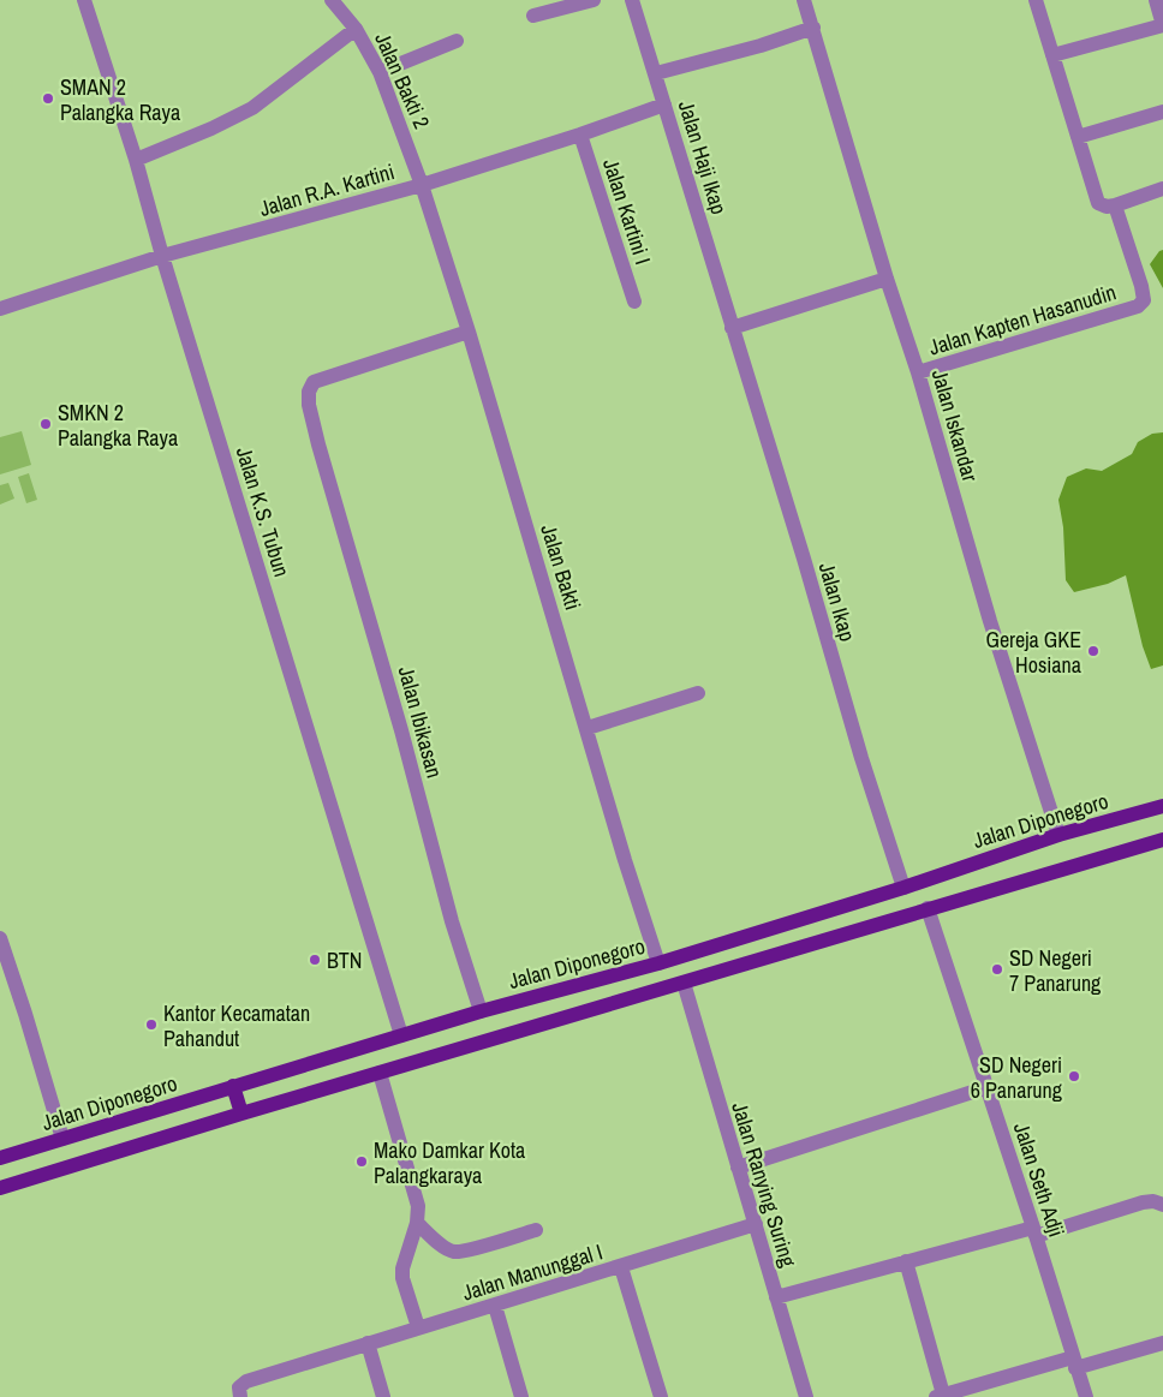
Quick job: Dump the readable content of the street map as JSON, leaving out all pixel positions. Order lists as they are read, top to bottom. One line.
{"streets":{"main road":["Jalan Diponegoro"],"street":["Jalan Bakti 2","Jalan Haji Ikap","Jalan R.A. Kartini","Jalan Kartini I","Jalan Kapten Hasanudin","Jalan Iskandar","Jalan K.S. Tubun","Jalan Bakti","Jalan Ikap","Jalan Ibikasan","Jalan Seth Adji","Jalan Ranying Suring","Jalan Manunggal I"]},"crossings":[["Jalan Bakti 2","Jalan R.A. Kartini"],["Jalan Bakti 2","Jalan Bakti"],["Jalan Haji Ikap","Jalan R.A. Kartini"],["Jalan Haji Ikap","Jalan Ikap"],["Jalan R.A. Kartini","Jalan Kartini I"],["Jalan R.A. Kartini","Jalan K.S. Tubun"],["Jalan R.A. Kartini","Jalan Bakti"],["Jalan Kapten Hasanudin","Jalan Iskandar"],["Jalan Iskandar","Jalan Diponegoro"],["Jalan K.S. Tubun","Jalan Diponegoro"],["Jalan Bakti","Jalan Ibikasan"],["Jalan Bakti","Jalan Diponegoro"],["Jalan Ikap","Jalan Diponegoro"],["Jalan Ibikasan","Jalan Diponegoro"],["Jalan Ranying Suring","Jalan Manunggal I"]],"places":["SMAN 2 Palangka Raya","SMKN 2 Palangka Raya","Gereja GKE Hosiana","BTN","SD Negeri 7 Panarung","Kantor Kecamatan Pahandut","SD Negeri 6 Panarung","Mako Damkar Kota Palangkaraya"]}
